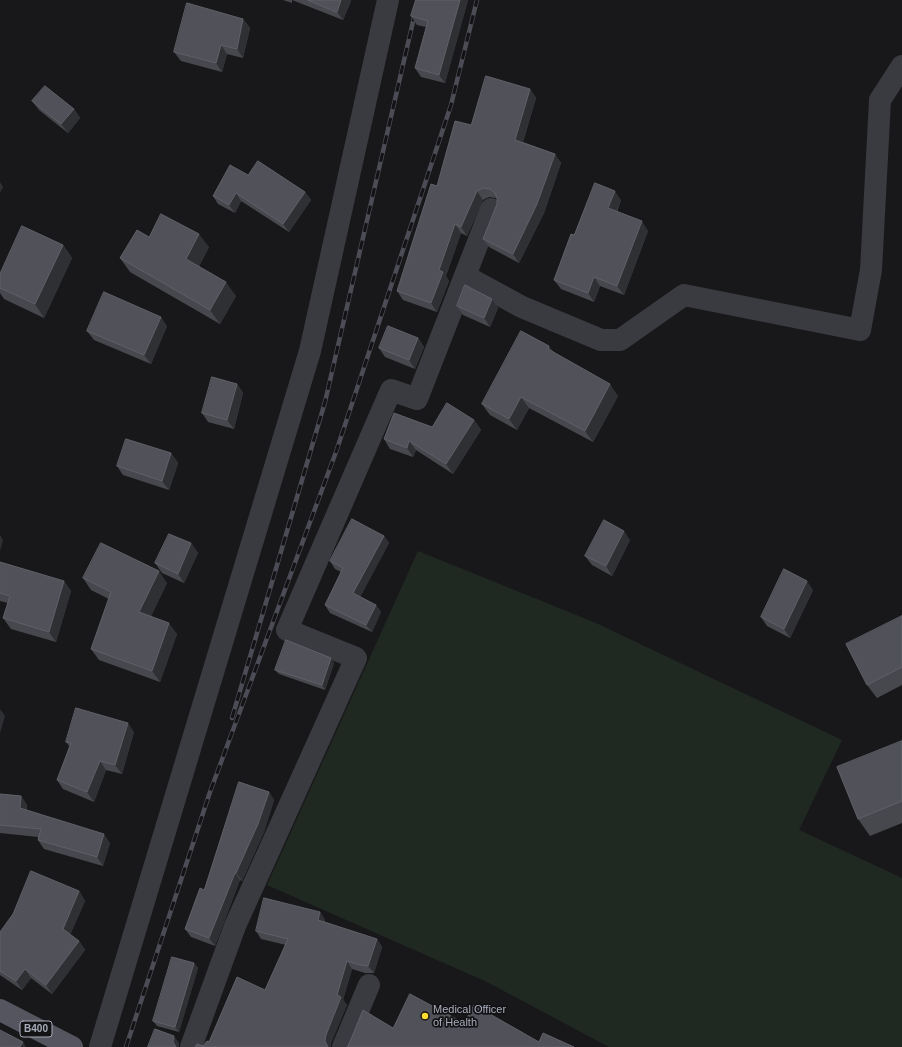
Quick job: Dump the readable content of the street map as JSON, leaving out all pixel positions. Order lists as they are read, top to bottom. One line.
{"streets":{"main road":["B400"]},"places":["Medical Officer of Health"]}
